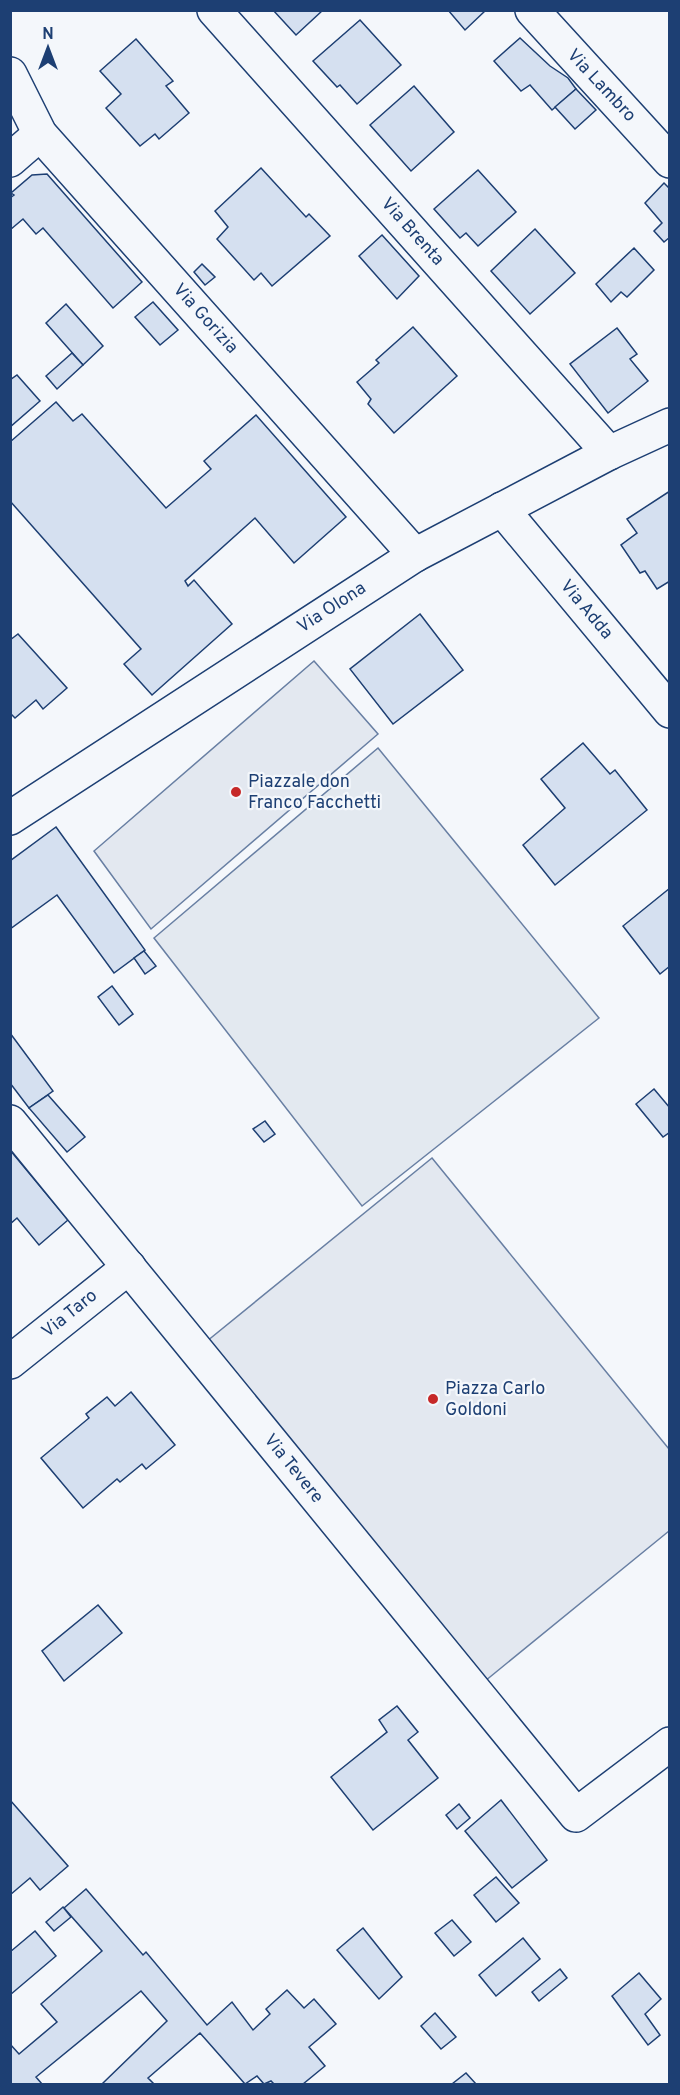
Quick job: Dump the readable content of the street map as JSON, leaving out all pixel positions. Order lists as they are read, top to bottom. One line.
{"streets":{"street":["Via Lambro","Via Brenta","Via Gorizia","Via Olona","Via Adda","Via Taro","Via Tevere"]},"crossings":[["Via Brenta","Via Olona"],["Via Gorizia","Via Olona"],["Via Olona","Via Adda"],["Via Taro","Via Tevere"]],"places":["Piazzale don Franco Facchetti","Piazza Carlo Goldoni"],"north":"top"}
